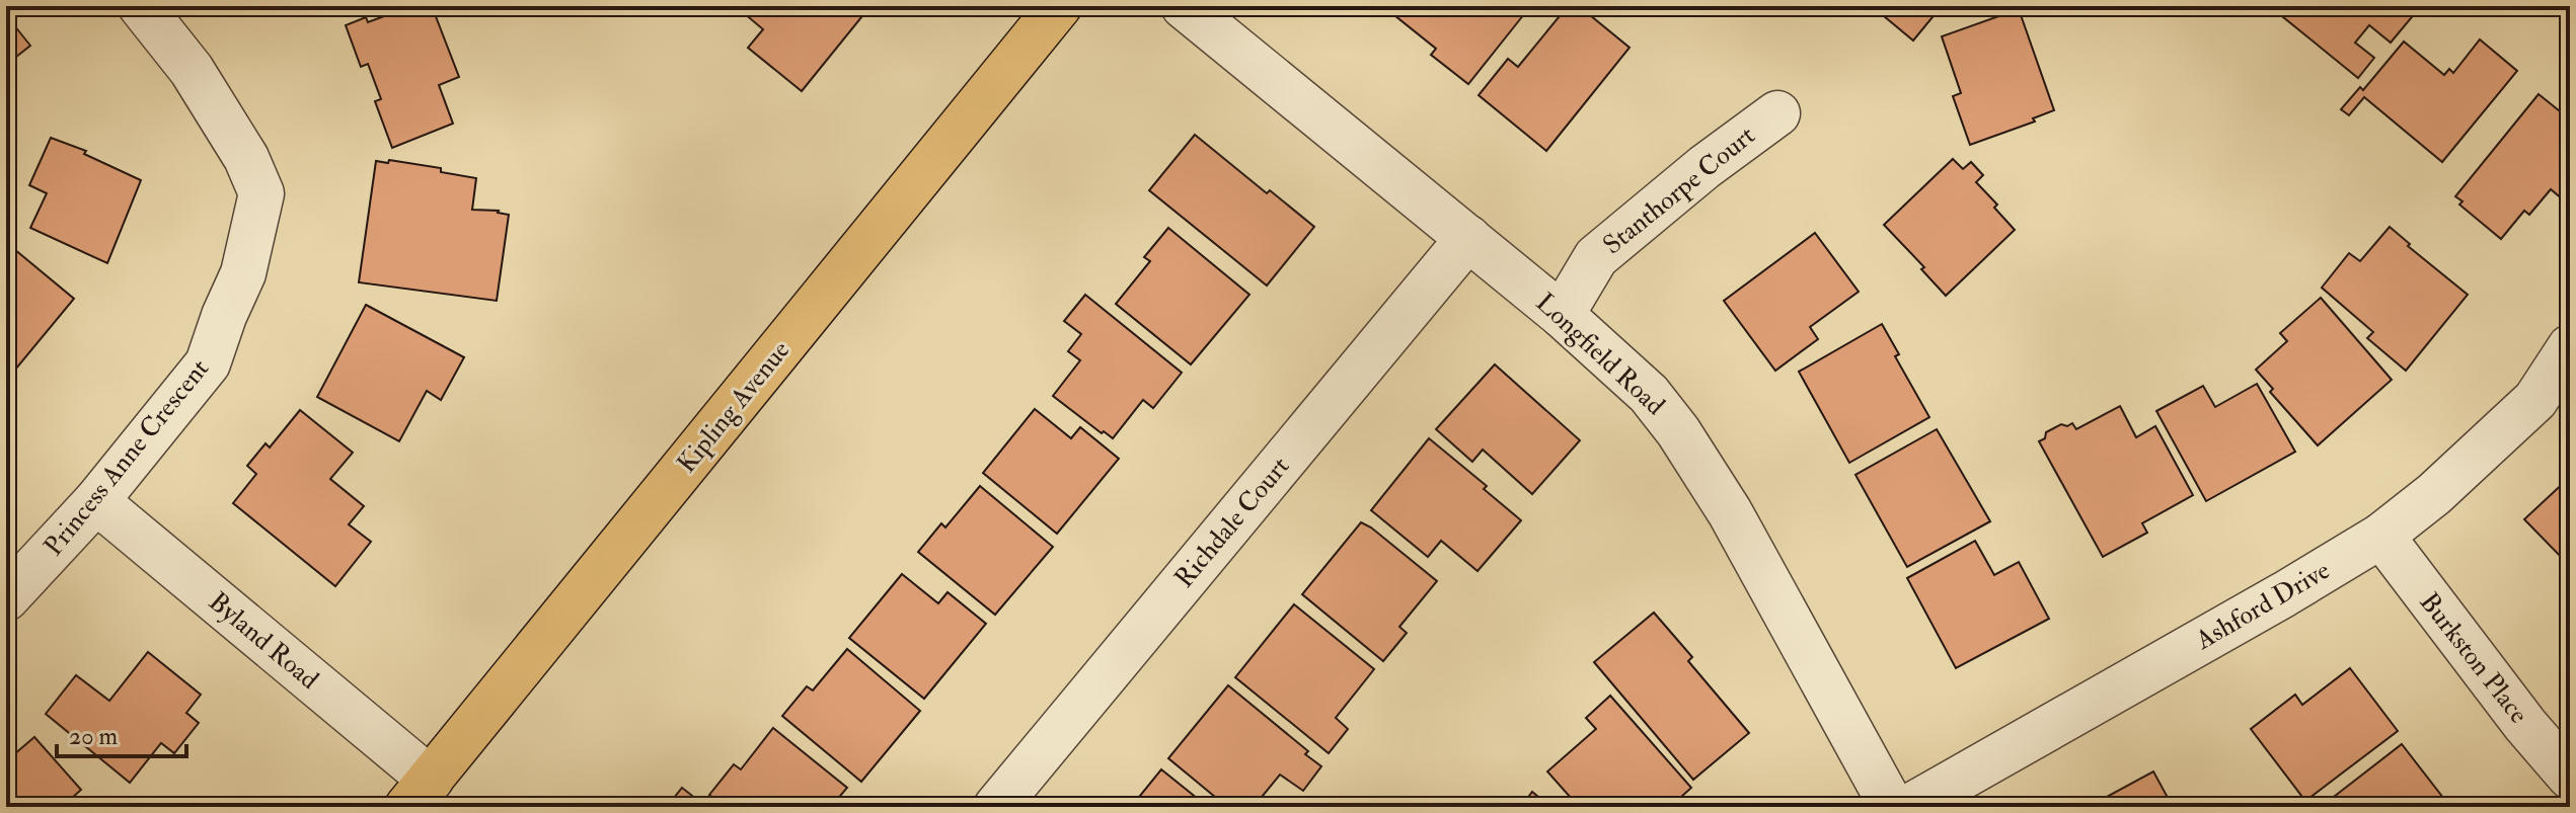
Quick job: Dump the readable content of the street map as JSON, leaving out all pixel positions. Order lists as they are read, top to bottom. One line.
{"streets":{"main road":["Kipling Avenue"],"street":["Stanthorpe Court","Longfield Road","Princess Anne Crescent","Richdale Court","Ashford Drive","Byland Road","Burkston Place"]},"crossings":[["Stanthorpe Court","Longfield Road"],["Longfield Road","Richdale Court"],["Kipling Avenue","Byland Road"],["Princess Anne Crescent","Byland Road"],["Ashford Drive","Burkston Place"]],"scale_bar":"20 m"}
